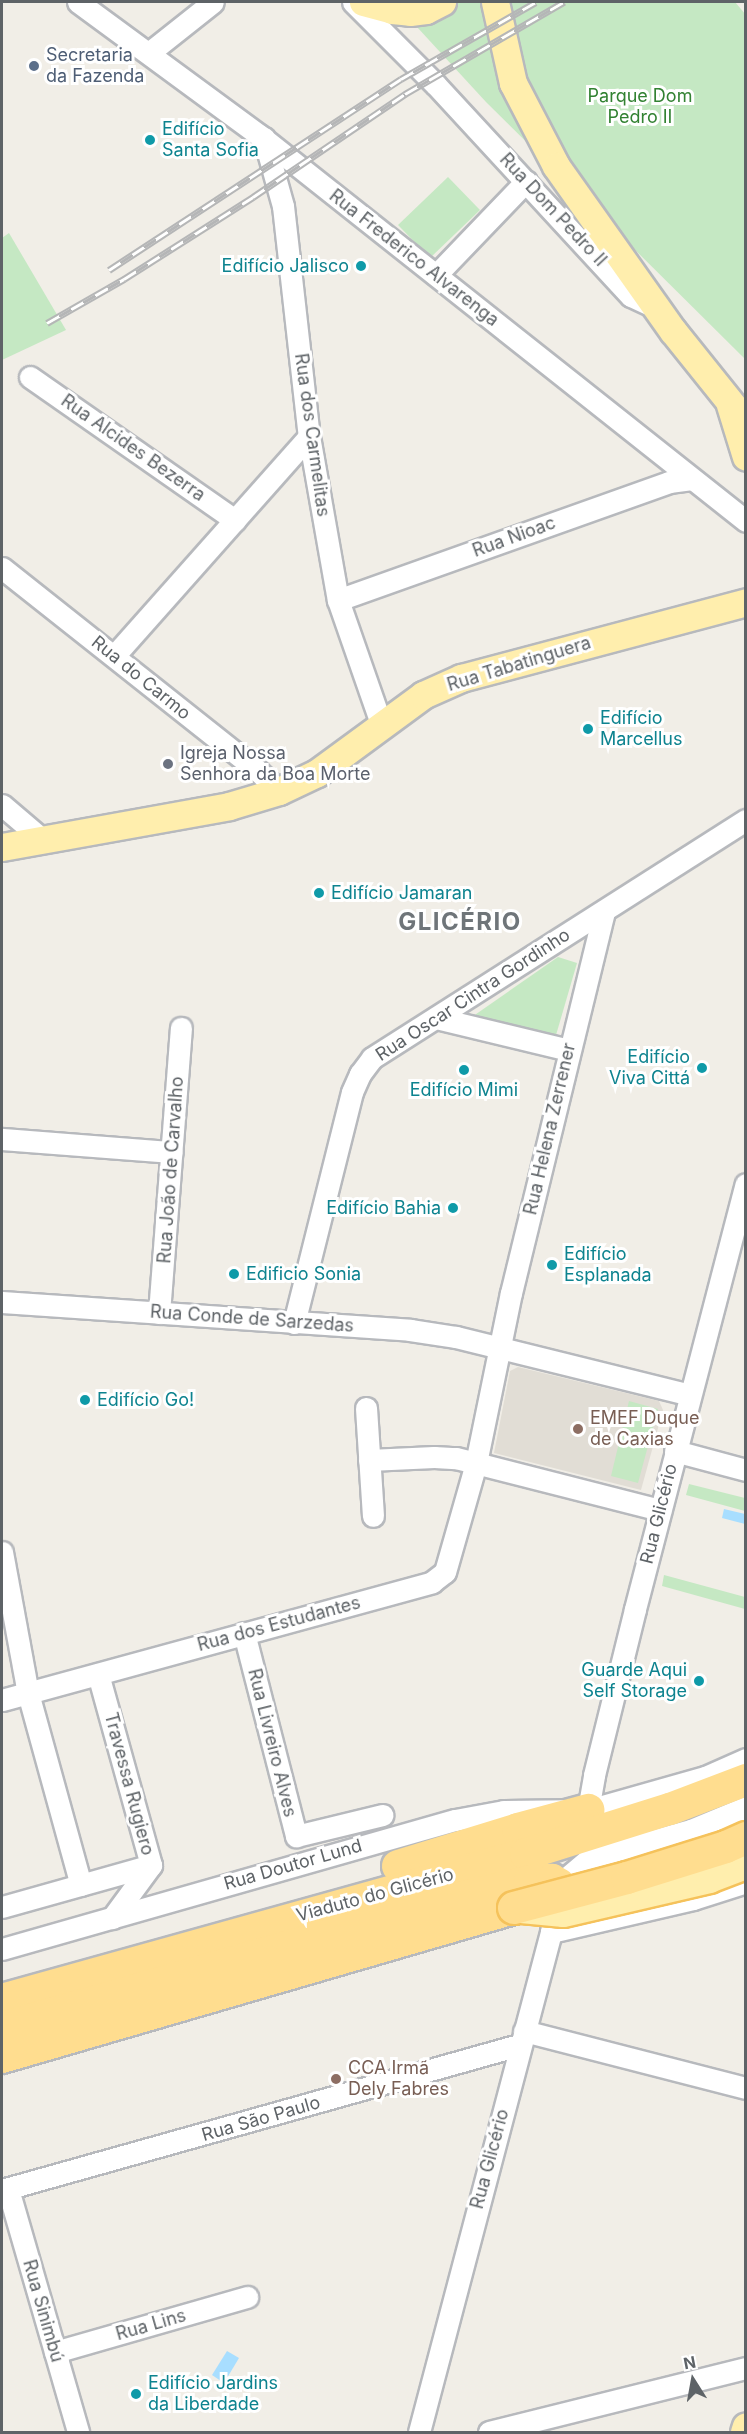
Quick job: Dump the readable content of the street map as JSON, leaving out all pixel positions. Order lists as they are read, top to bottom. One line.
{"streets":{"highway":["Viaduto do Glicério"],"main road":["Rua Dom Pedro II","Rua Tabatinguera"],"street":["Rua Frederico Alvarenga","Rua dos Carmelitas","Rua Alcides Bezerra","Rua Nioac","Rua do Carmo","Rua Oscar Cintra Gordinho","Rua Helena Zerrener","Rua João de Carvalho","Rua Conde de Sarzedas","Rua Glicério","Rua dos Estudantes","Rua Livreiro Alves","Travessa Rugiero","Rua Doutor Lund","Rua São Paulo","Rua Sinimbú","Rua Lins"]},"crossings":[["Rua Frederico Alvarenga","Rua dos Carmelitas"],["Rua Frederico Alvarenga","Rua Nioac"],["Rua dos Carmelitas","Rua Nioac"],["Rua dos Carmelitas","Rua Tabatinguera"],["Rua Tabatinguera","Rua do Carmo"],["Rua Oscar Cintra Gordinho","Rua Helena Zerrener"],["Rua Oscar Cintra Gordinho","Rua Conde de Sarzedas"],["Rua Helena Zerrener","Rua Conde de Sarzedas"],["Rua Helena Zerrener","Rua dos Estudantes"],["Rua João de Carvalho","Rua Conde de Sarzedas"],["Rua Conde de Sarzedas","Rua Glicério"],["Rua Glicério","Rua Doutor Lund"],["Rua Glicério","Rua São Paulo"],["Rua dos Estudantes","Rua Livreiro Alves"],["Rua dos Estudantes","Travessa Rugiero"],["Travessa Rugiero","Rua Doutor Lund"],["Rua São Paulo","Rua Sinimbú"],["Rua Sinimbú","Rua Lins"]],"districts":["GLICÉRIO"],"parks":["Parque Dom Pedro II"],"places":["Secretaria da Fazenda","Edifício Santa Sofia","Edifício Jalisco","Edifício Marcellus","Igreja Nossa Senhora da Boa Morte","Edifício Jamaran","Edifício Viva Cittá","Edifício Mimi","Edifício Bahia","Edifício Esplanada","Edificio Sonia","Edifício Go!","EMEF Duque de Caxias","Guarde Aqui Self Storage","CCA Irmã Dely Fabres","Edifício Jardins da Liberdade"],"north":"top"}
